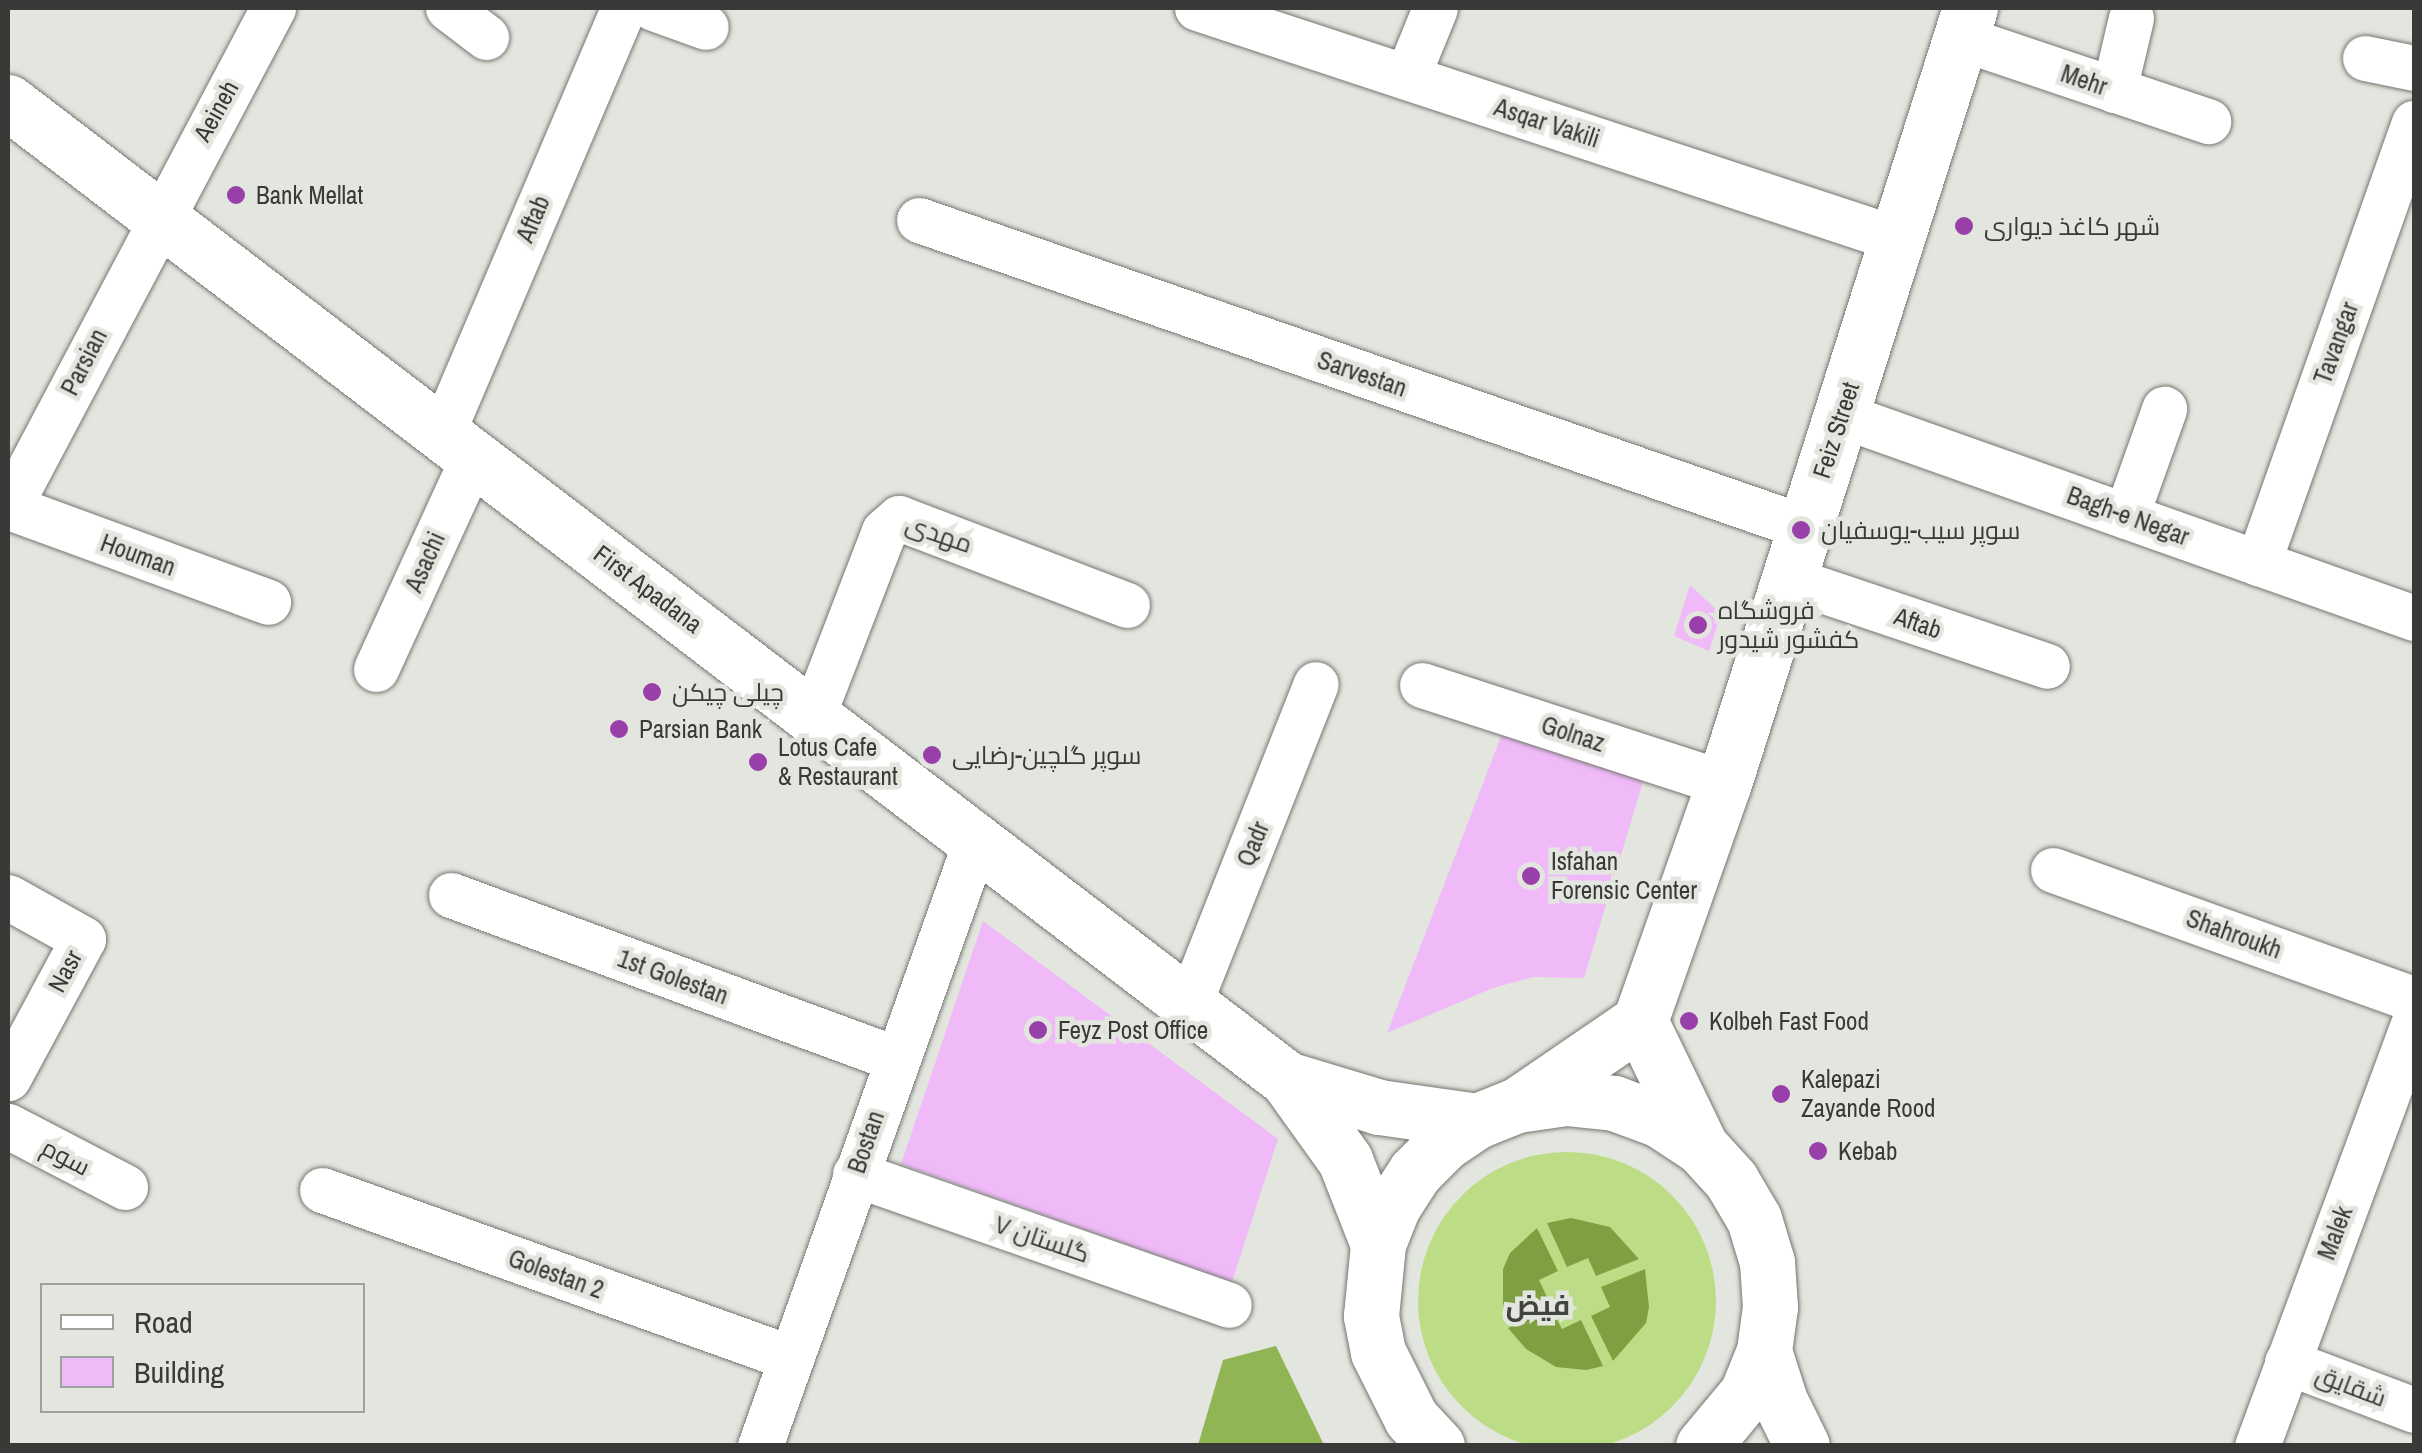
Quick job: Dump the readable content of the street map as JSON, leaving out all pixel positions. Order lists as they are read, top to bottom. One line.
{"streets":{"main road":["Feiz Street","First Apadana"],"street":["Mehr","Aeineh","Asqar Vakili","Aftab","Tavangar","Parsian","Sarvestan","Bagh-e Negar","مهدی","Houman","Asachi","Golnaz","Qadr","Shahroukh","Nasr","1st Golestan","Bostan","سوم","Malek","گلستان ۷","Golestan 2","شقایق"]},"crossings":[["Mehr","Feiz Street"],["Aeineh","Parsian"],["Aeineh","First Apadana"],["Asqar Vakili","Feiz Street"],["Aftab","Feiz Street"],["Aftab","Asachi"],["Aftab","First Apadana"],["Tavangar","Bagh-e Negar"],["Parsian","Houman"],["Parsian","First Apadana"],["Sarvestan","Feiz Street"],["Feiz Street","Bagh-e Negar"],["Feiz Street","Golnaz"],["مهدی","First Apadana"],["Asachi","First Apadana"],["First Apadana","Qadr"],["First Apadana","Bostan"],["1st Golestan","Bostan"],["Bostan","گلستان ۷"],["Bostan","Golestan 2"],["Malek","شقایق"]],"districts":["فیض"],"places":["Bank Mellat","شهر کاغذ دیواری","سوپر سیب-یوسفیان","فروشگاه کفشور شیدور","چیلی چیکن","Parsian Bank","سوپر گلچین-رضایی","Lotus Cafe & Restaurant","Isfahan Forensic Center","Kolbeh Fast Food","Feyz Post Office","Kalepazi Zayande Rood","Kebab"],"legend":["Road","Building"]}
